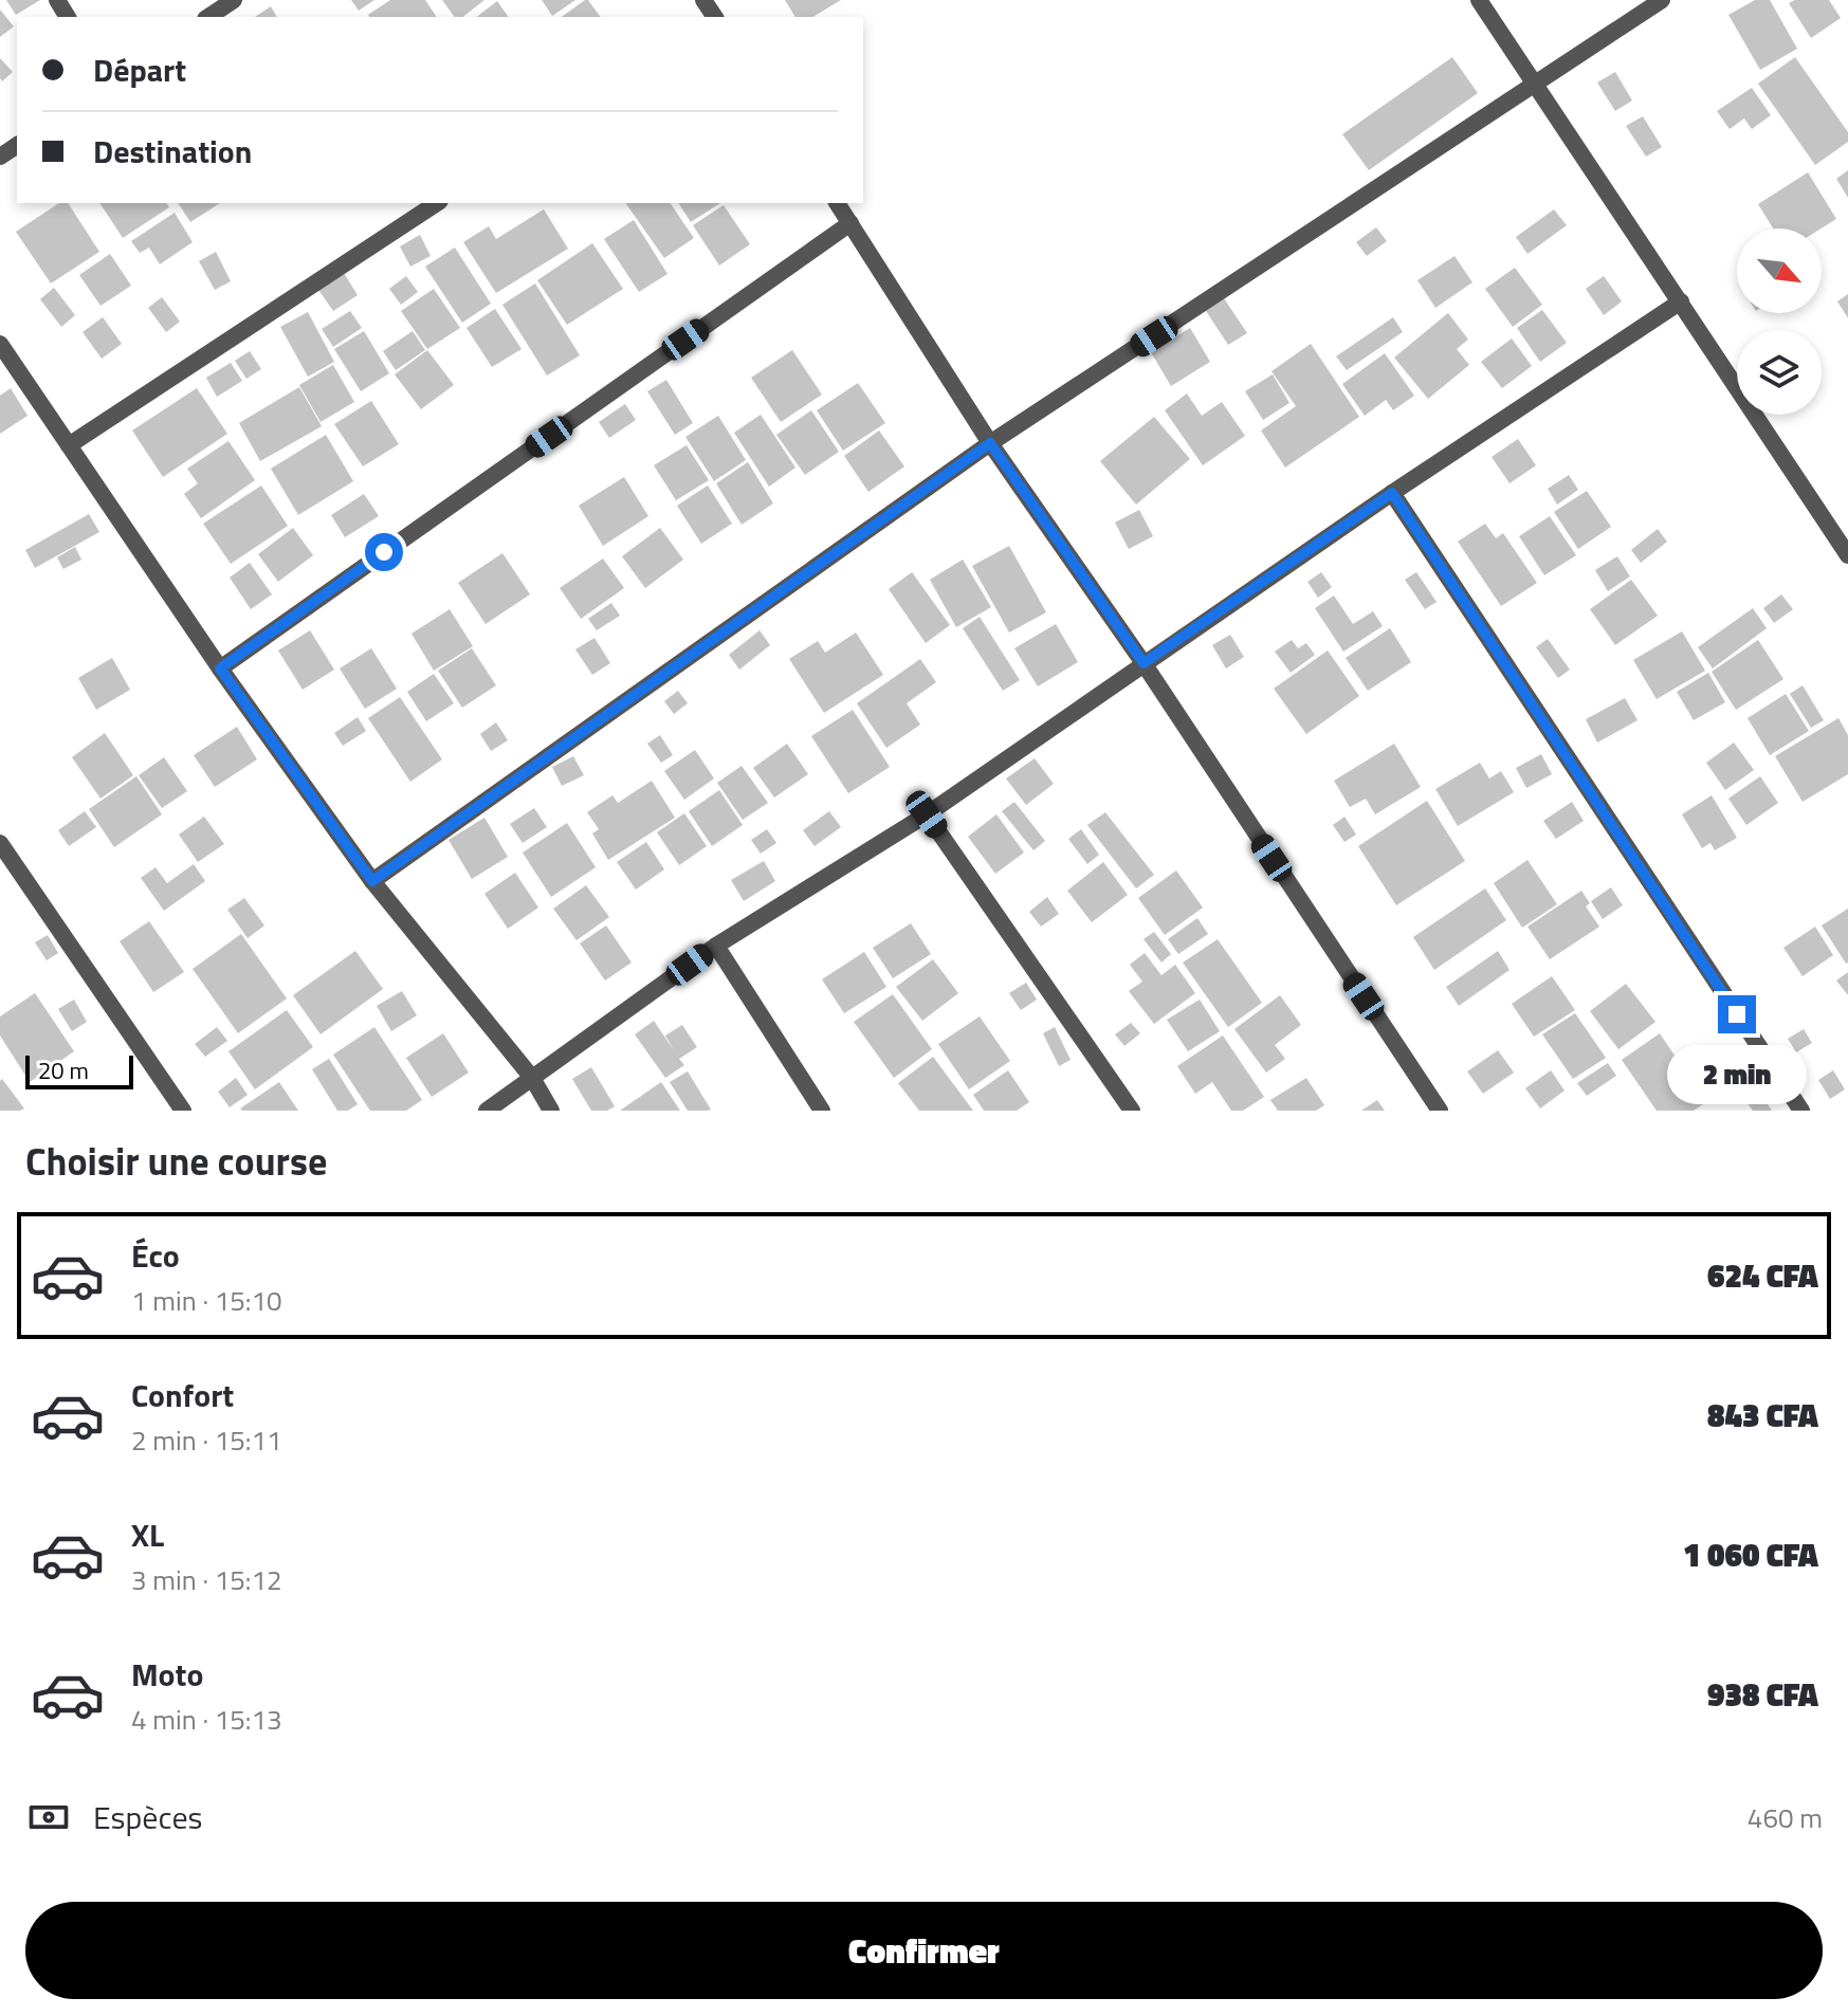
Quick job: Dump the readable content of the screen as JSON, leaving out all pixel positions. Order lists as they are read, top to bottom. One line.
{"scale_bar":"20 m","north":"bottom right","page":{"banner":["Départ","Destination"],"bubble":"2 min","scale":"20 m","heading":"Choisir une course","list":[{"name":"Éco","note":"1 min · 15:10","value":"624 CFA"},{"name":"Confort","note":"2 min · 15:11","value":"843 CFA"},{"name":"XL","note":"3 min · 15:12","value":"1 060 CFA"},{"name":"Moto","note":"4 min · 15:13","value":"938 CFA"}],"pay":["Espèces","460 m"],"buttons":"Confirmer"}}
